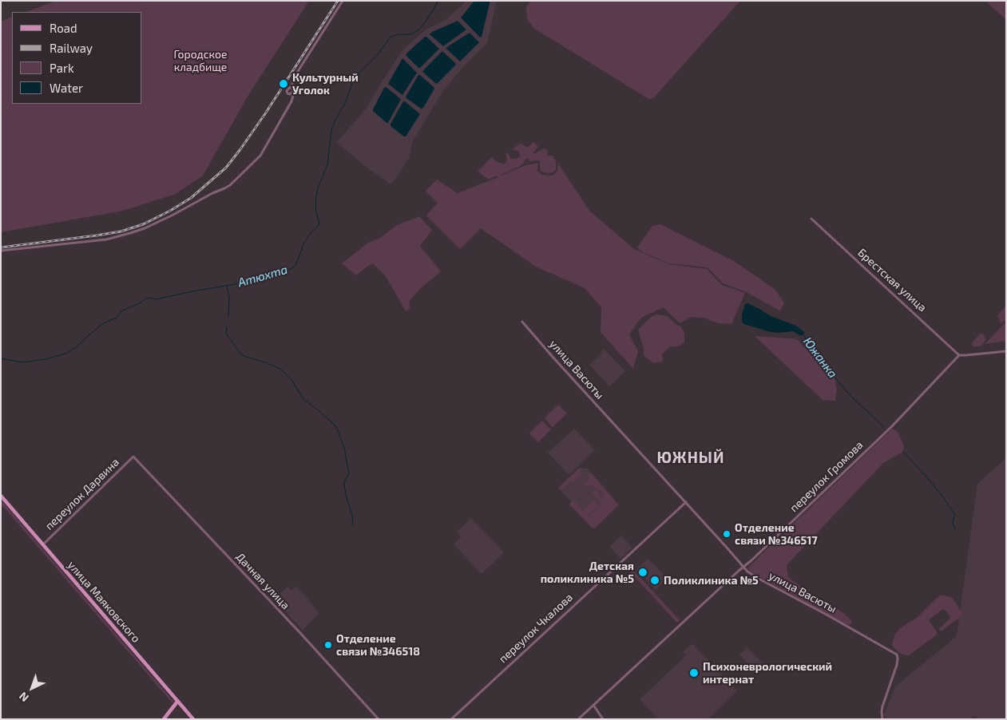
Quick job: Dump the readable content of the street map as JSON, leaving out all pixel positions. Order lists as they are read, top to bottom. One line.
{"streets":{"main road":["улица Маяковского"],"street":["Брестская улица","улица Васюты","переулок Громова","переулок Дарвина","Дачная улица","переулок Чкалова"]},"crossings":[["Брестская улица","переулок Громова"],["улица Васюты","переулок Громова"],["улица Васюты","переулок Чкалова"],["переулок Дарвина","Дачная улица"],["переулок Дарвина","улица Маяковского"]],"districts":["ЮЖНЫЙ"],"water":["Атюхта","Южанка"],"parks":["Городское кладбище"],"places":["Культурный Уголок","Отделение связи №346517","Детская поликлиника №5","Поликлиника №5","Отделение связи №346518","Психоневрологический интернат"],"legend":["Road","Railway","Park","Water"],"north":"bottom left"}
